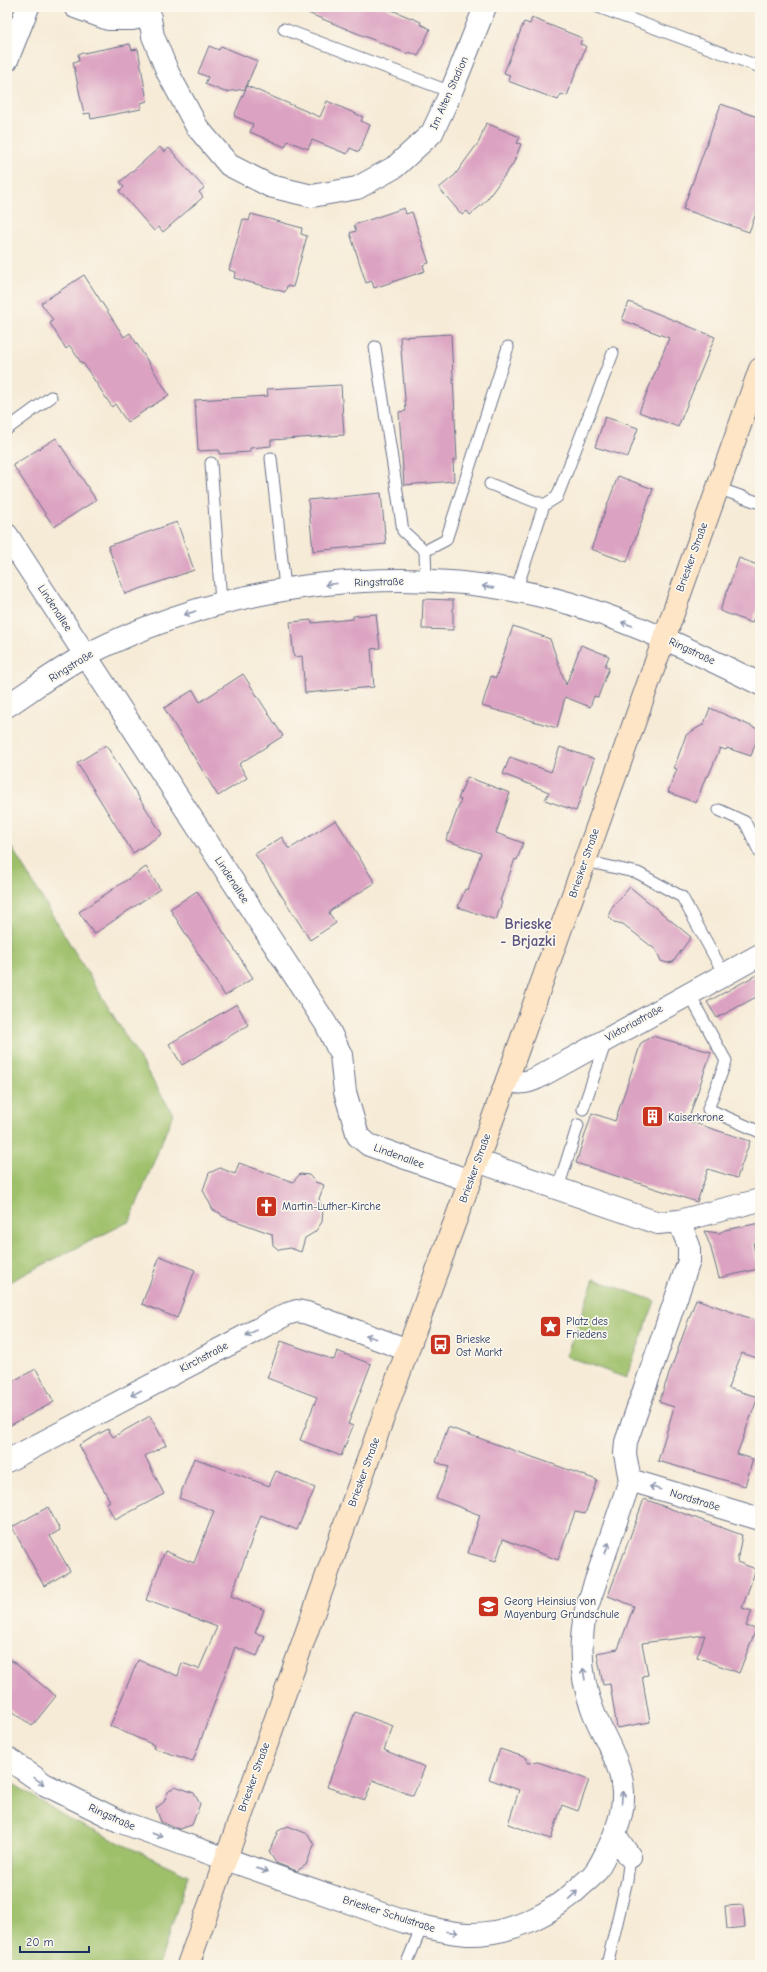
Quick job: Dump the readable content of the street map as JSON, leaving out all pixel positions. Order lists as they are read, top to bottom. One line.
{"streets":{"main road":["Briesker Straße"],"street":["Im Alten Stadion","Ringstraße","Lindenallee","Viktoriastraße","Kirchstraße","Nordstraße","Briesker Schulstraße"]},"crossings":[["Briesker Straße","Ringstraße"],["Briesker Straße","Lindenallee"],["Briesker Straße","Viktoriastraße"],["Briesker Straße","Kirchstraße"],["Briesker Straße","Briesker Schulstraße"],["Ringstraße","Lindenallee"],["Ringstraße","Briesker Schulstraße"],["Nordstraße","Briesker Schulstraße"]],"one_way":["Kirchstraße","Nordstraße"],"districts":["Brieske - Brjazki"],"places":{"building":["Kaiserkrone"],"church":["Martin-Luther-Kirche"],"place":["Platz des Friedens"],"bus stop":["Brieske Ost Markt"],"school or university":["Georg Heinsius von Mayenburg Grundschule"]},"scale_bar":"20 m"}
